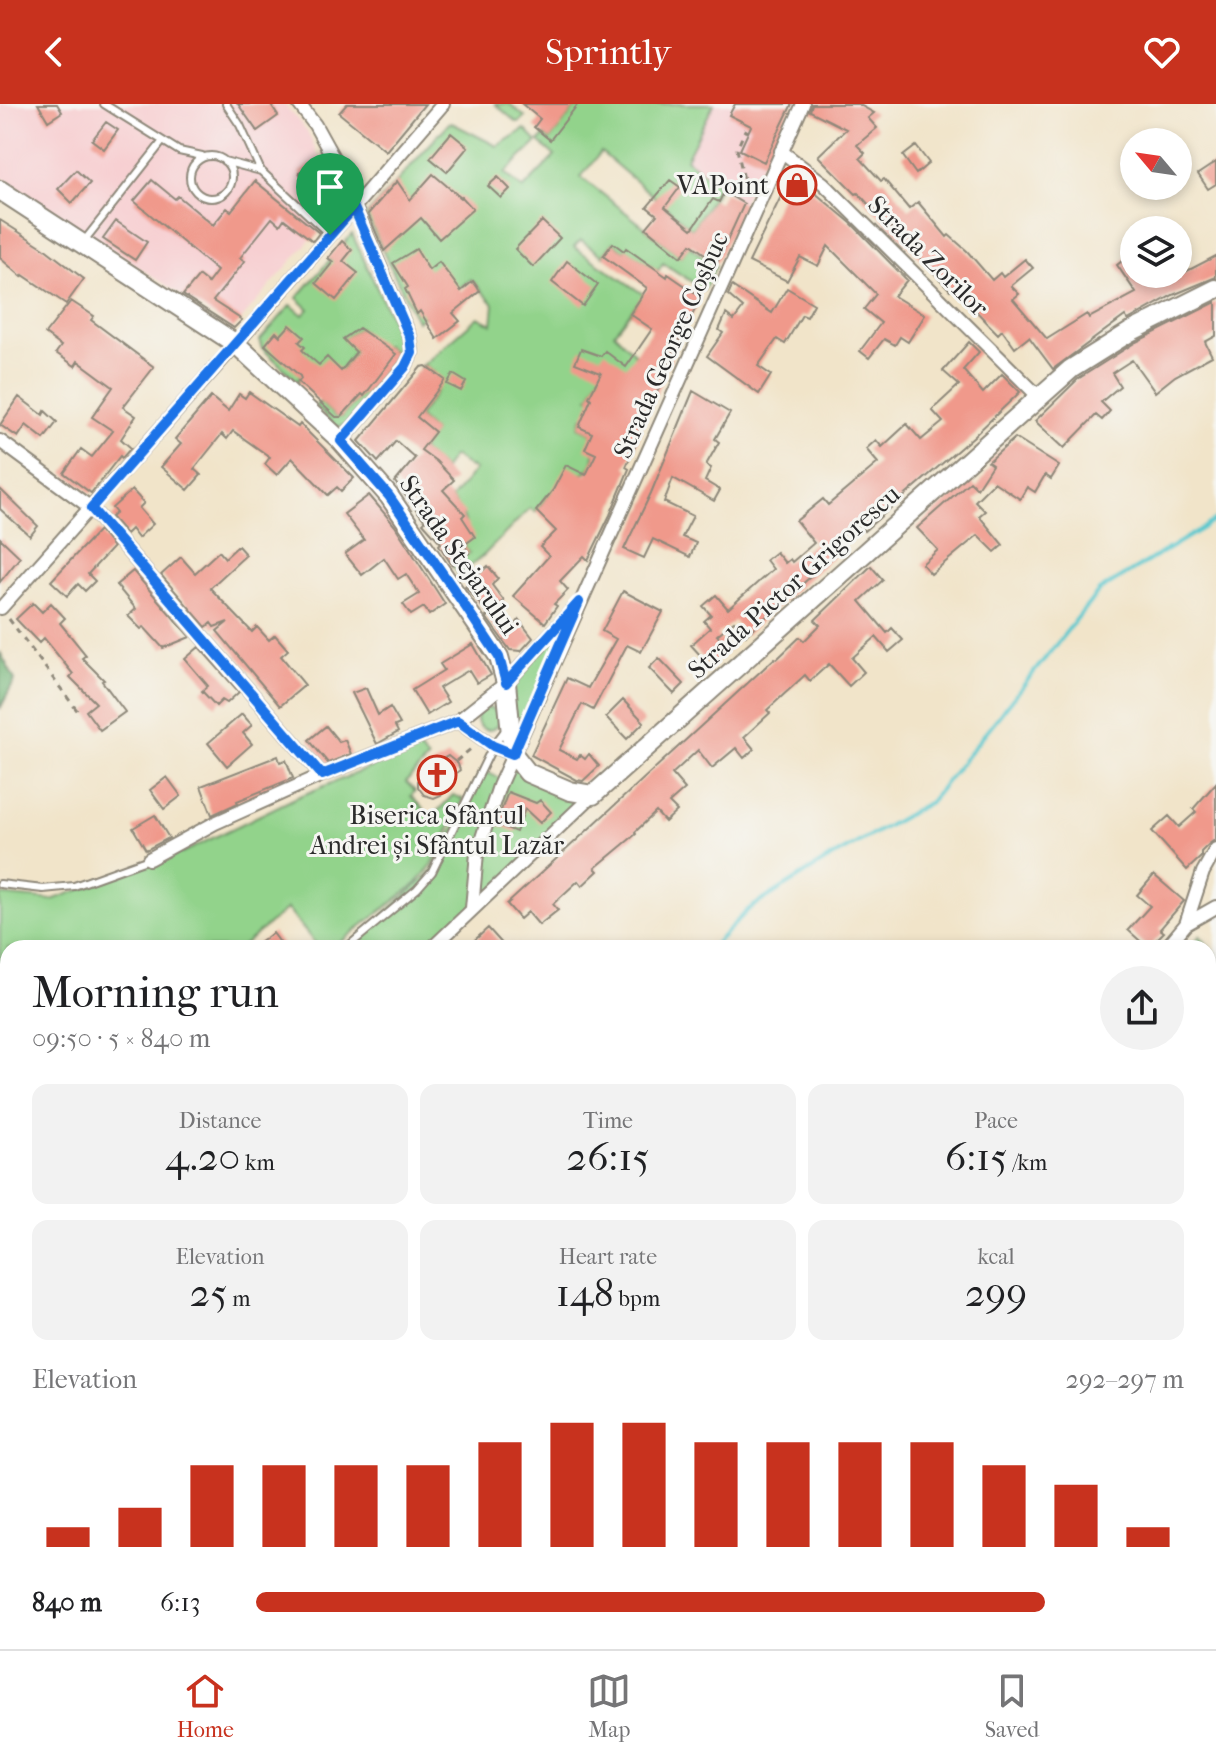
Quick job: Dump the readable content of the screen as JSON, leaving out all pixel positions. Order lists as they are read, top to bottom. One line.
{"streets":{"street":["Strada Zorilor","Strada George Coșbuc","Strada Stejarului","Strada Pictor Grigorescu"]},"crossings":[["Strada Zorilor","Strada George Coșbuc"],["Strada Zorilor","Strada Pictor Grigorescu"],["Strada George Coșbuc","Strada Stejarului"],["Strada George Coșbuc","Strada Pictor Grigorescu"]],"places":{"shop":["VAPoint"],"church":["Biserica Sfântul Andrei și Sfântul Lazăr"]},"north":"top left","page":{"header":"Sprintly","heading":["Morning run","09:50 · 5 × 840 m"],"stats":[["Distance","4.20 km"],["Time","26:15"],["Pace","6:15 /km"],["Elevation","25 m"],["Heart rate","148 bpm"],["kcal","299"]],"chart":["Elevation","292–297 m"],"list":[{"name":"840 m","note":"6:13"}],"tabs":["Home","Map","Saved"]}}
